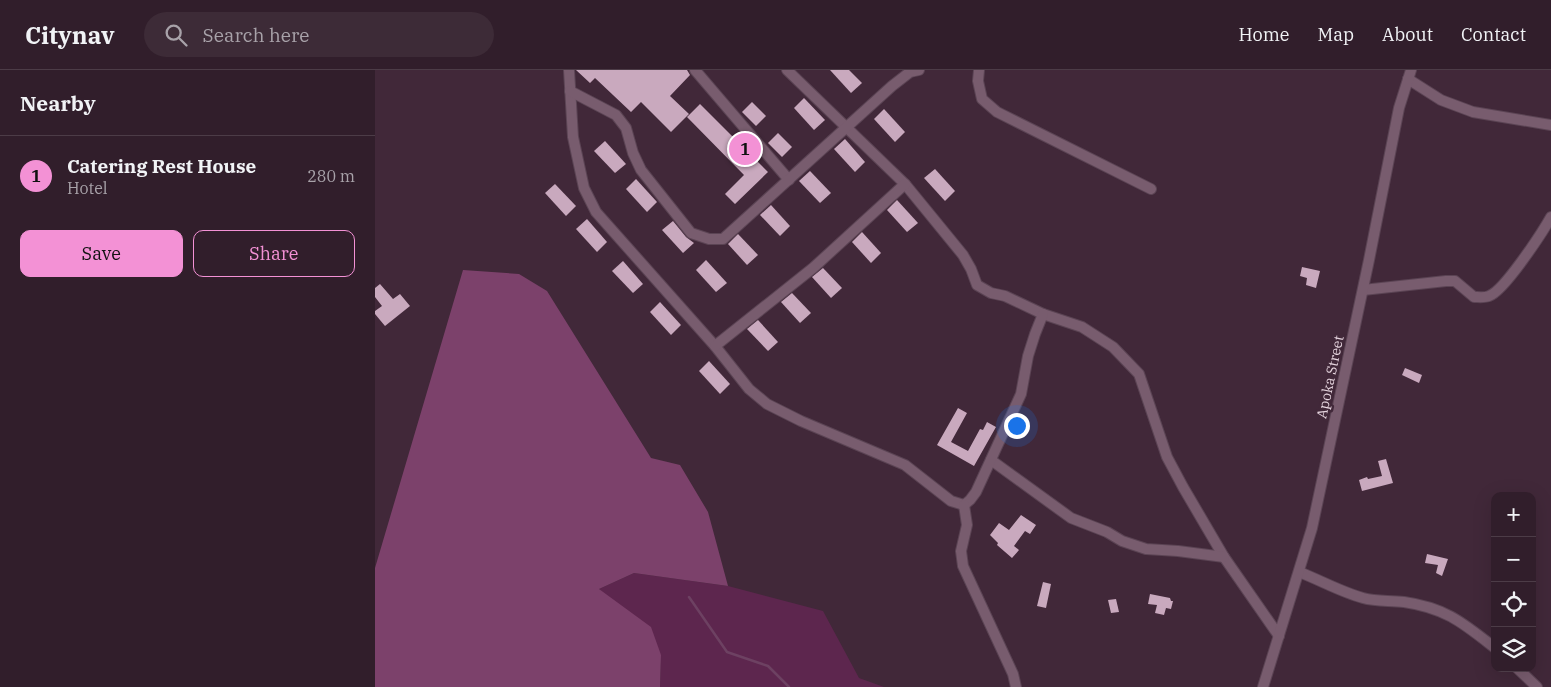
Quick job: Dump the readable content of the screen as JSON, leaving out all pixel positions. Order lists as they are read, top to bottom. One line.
{"streets":{"street":["Apoka Street"]},"page":{"header":"Citynav","search":"Search here","nav":["Home","Map","About","Contact"],"heading":"Nearby","pins":"1","list":[{"mark":"1","name":"Catering Rest House","note":"Hotel","value":"280 m"}],"buttons":["Save","Share"],"map_buttons":["+","−"]}}
